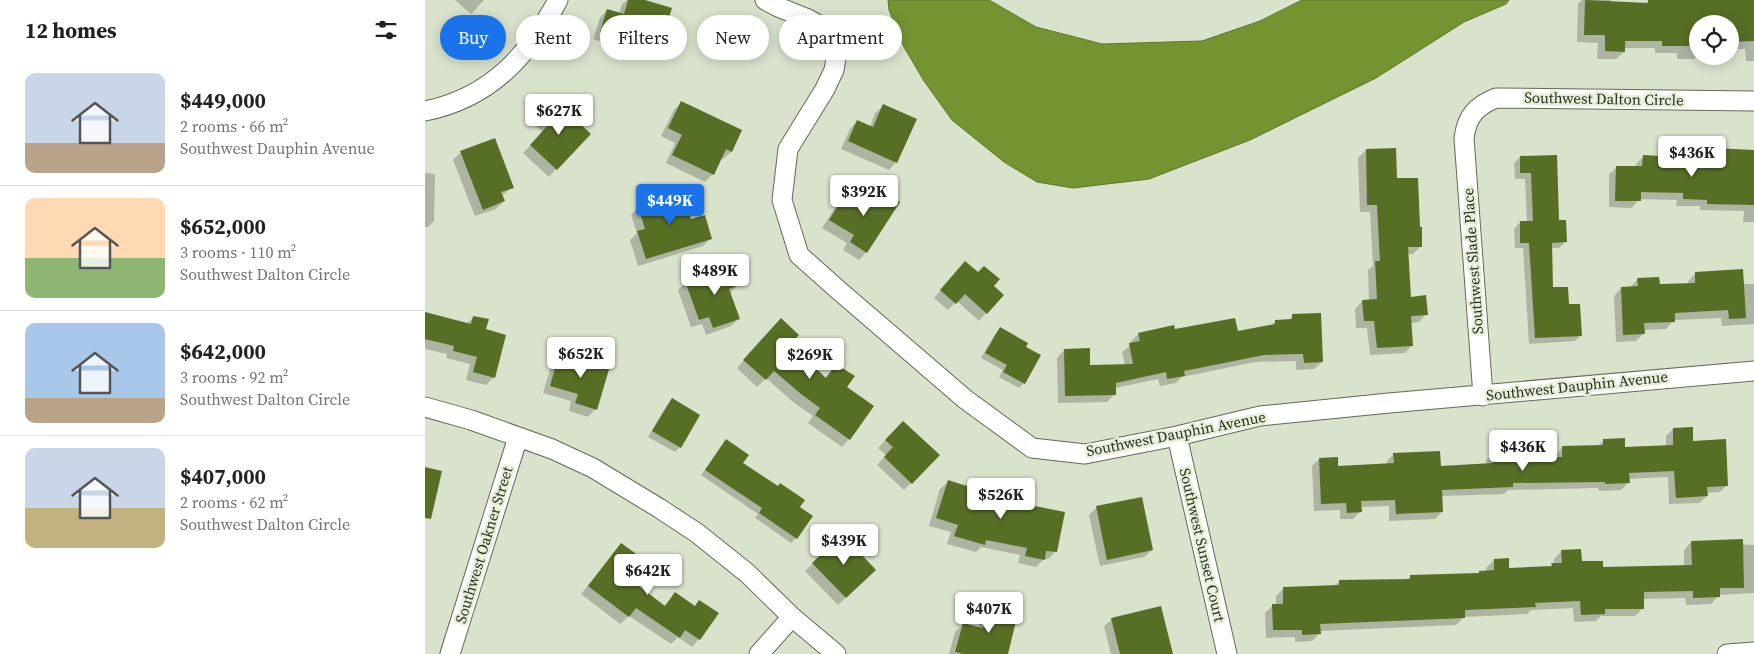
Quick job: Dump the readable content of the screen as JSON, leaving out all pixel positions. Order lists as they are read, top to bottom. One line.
{"streets":{"street":["Southwest Dalton Circle","Southwest Slade Place","Southwest Dauphin Avenue","Southwest Oakner Street","Southwest Sunset Court"]},"crossings":[["Southwest Dalton Circle","Southwest Slade Place"],["Southwest Slade Place","Southwest Dauphin Avenue"],["Southwest Dauphin Avenue","Southwest Sunset Court"]],"page":{"heading":"12 homes","chip":["Buy","Rent","Filters","New","Apartment"],"list":[{"name":"$449,000","note":"2 rooms · 66 m² · Southwest Dauphin Avenue"},{"name":"$652,000","note":"3 rooms · 110 m² · Southwest Dalton Circle"},{"name":"$642,000","note":"3 rooms · 92 m² · Southwest Dalton Circle"},{"name":"$407,000","note":"2 rooms · 62 m² · Southwest Dalton Circle"}],"price":["$627K","$436K","$392K","$449K","$489K","$652K","$269K","$436K","$526K","$439K","$642K","$407K"]}}
